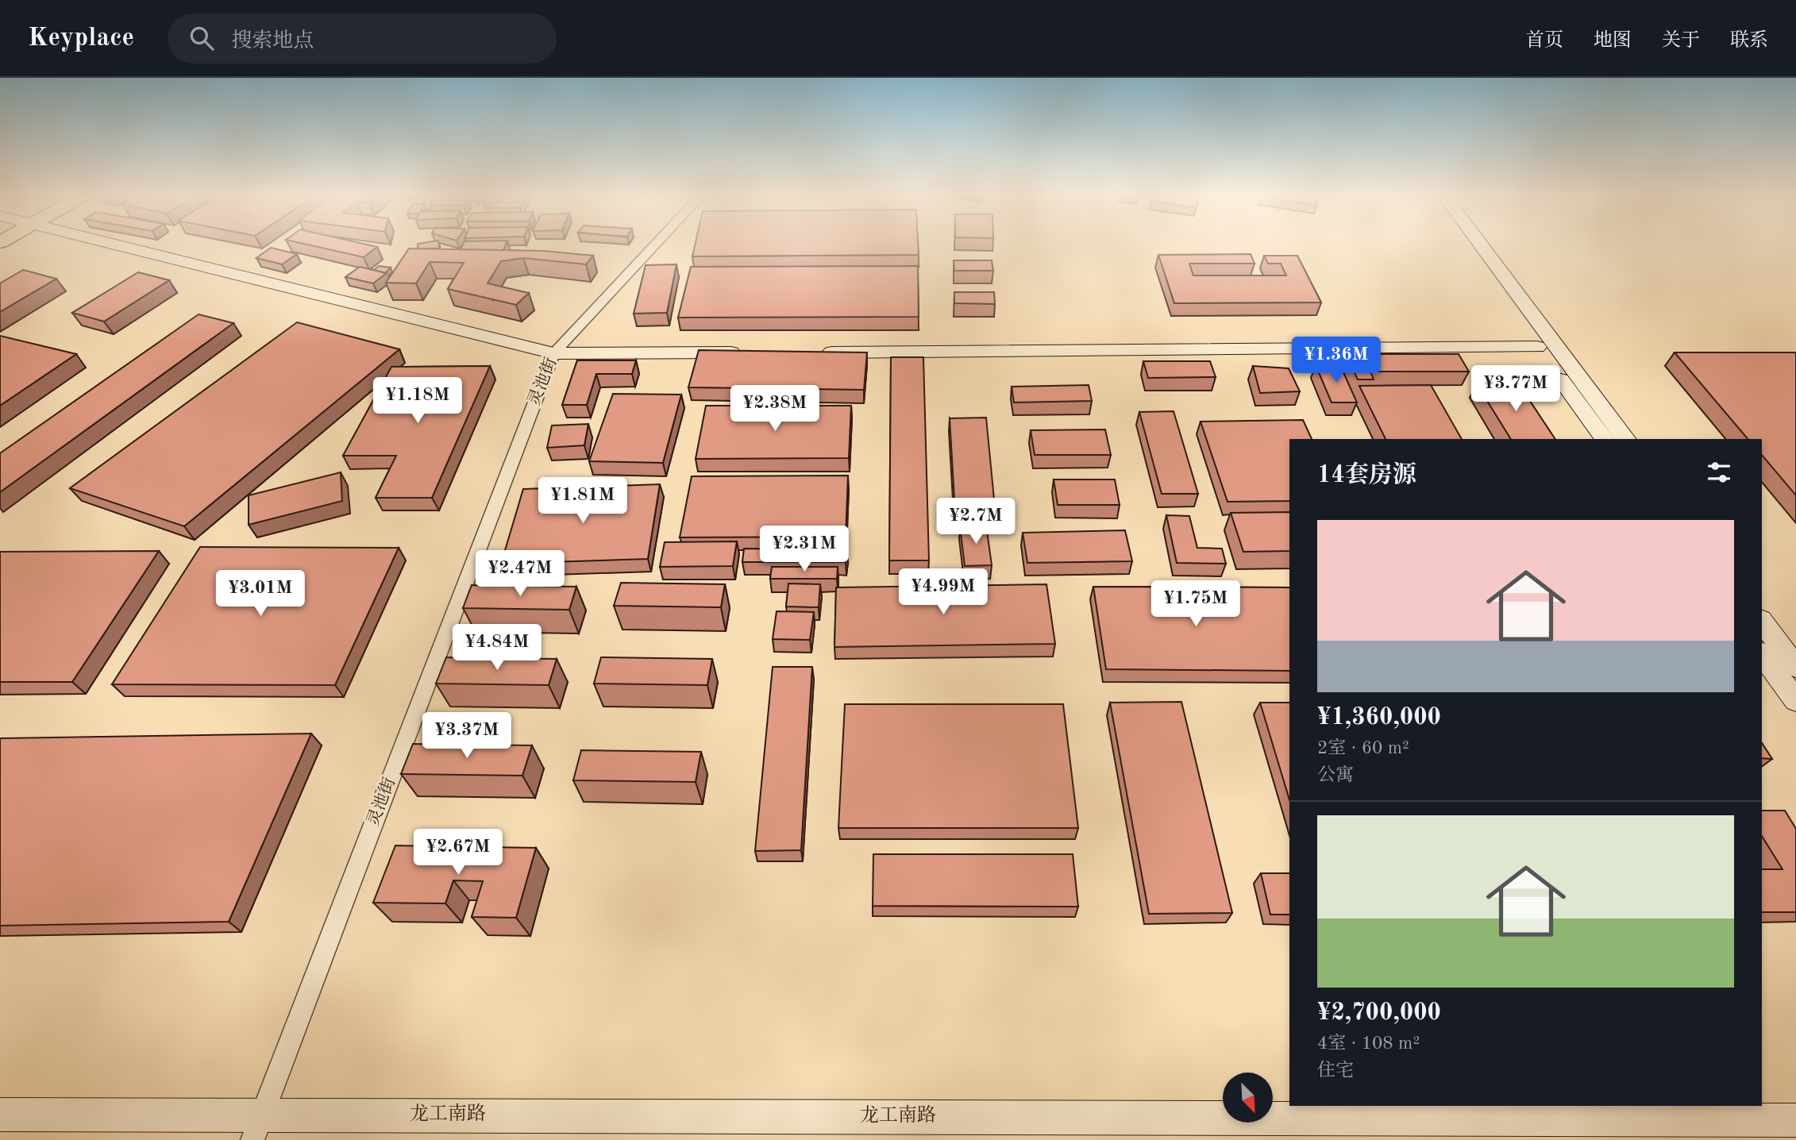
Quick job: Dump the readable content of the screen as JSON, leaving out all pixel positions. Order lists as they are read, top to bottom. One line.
{"streets":{"street":["灵池街","龙工南路"]},"crossings":[["灵池街","龙工南路"]],"north":"bottom right","page":{"header":"Keyplace","search":"搜索地点","nav":["首页","地图","关于","联系"],"price":["¥1.36M","¥3.77M","¥1.18M","¥2.38M","¥1.81M","¥2.7M","¥2.31M","¥2.47M","¥4.99M","¥3.01M","¥1.75M","¥4.84M","¥3.37M","¥2.67M"],"heading":"14套房源","list":[{"name":"¥1,360,000","note":"2室 · 60 m² · 公寓"},{"name":"¥2,700,000","note":"4室 · 108 m² · 住宅"}]}}
